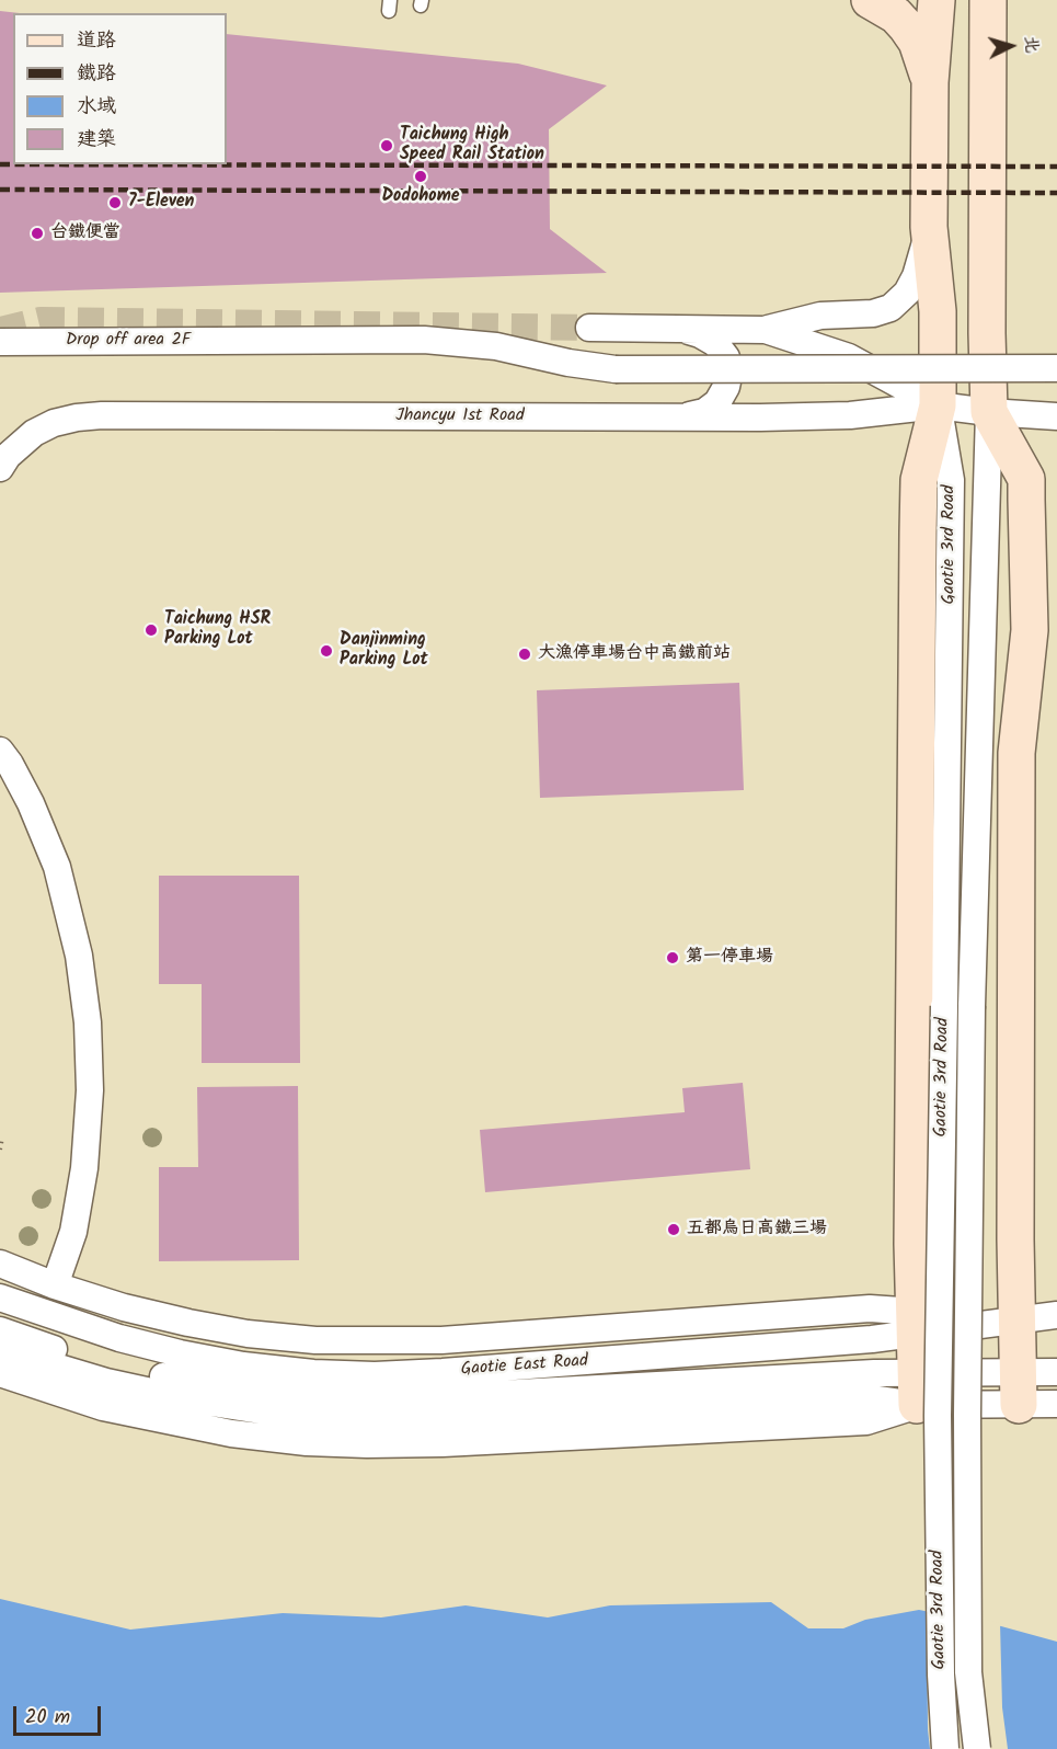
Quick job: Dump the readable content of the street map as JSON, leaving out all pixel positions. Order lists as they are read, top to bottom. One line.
{"streets":{"street":["Drop off area 2F","Jhancyu 1st Road","Gaotie 3rd Road","Gaotie East Road"]},"crossings":[["Jhancyu 1st Road","Gaotie 3rd Road"],["Gaotie 3rd Road","Gaotie East Road"]],"places":["Taichung High Speed Rail Station","Dodohome","7-Eleven","台鐵便當","Taichung HSR Parking Lot","Danjinming Parking Lot","大漁停車場台中高鐵前站","第一停車場","五都烏日高鐵三場"],"legend":["道路","鐵路","水域","建築"],"scale_bar":"20 m","north":"right"}
